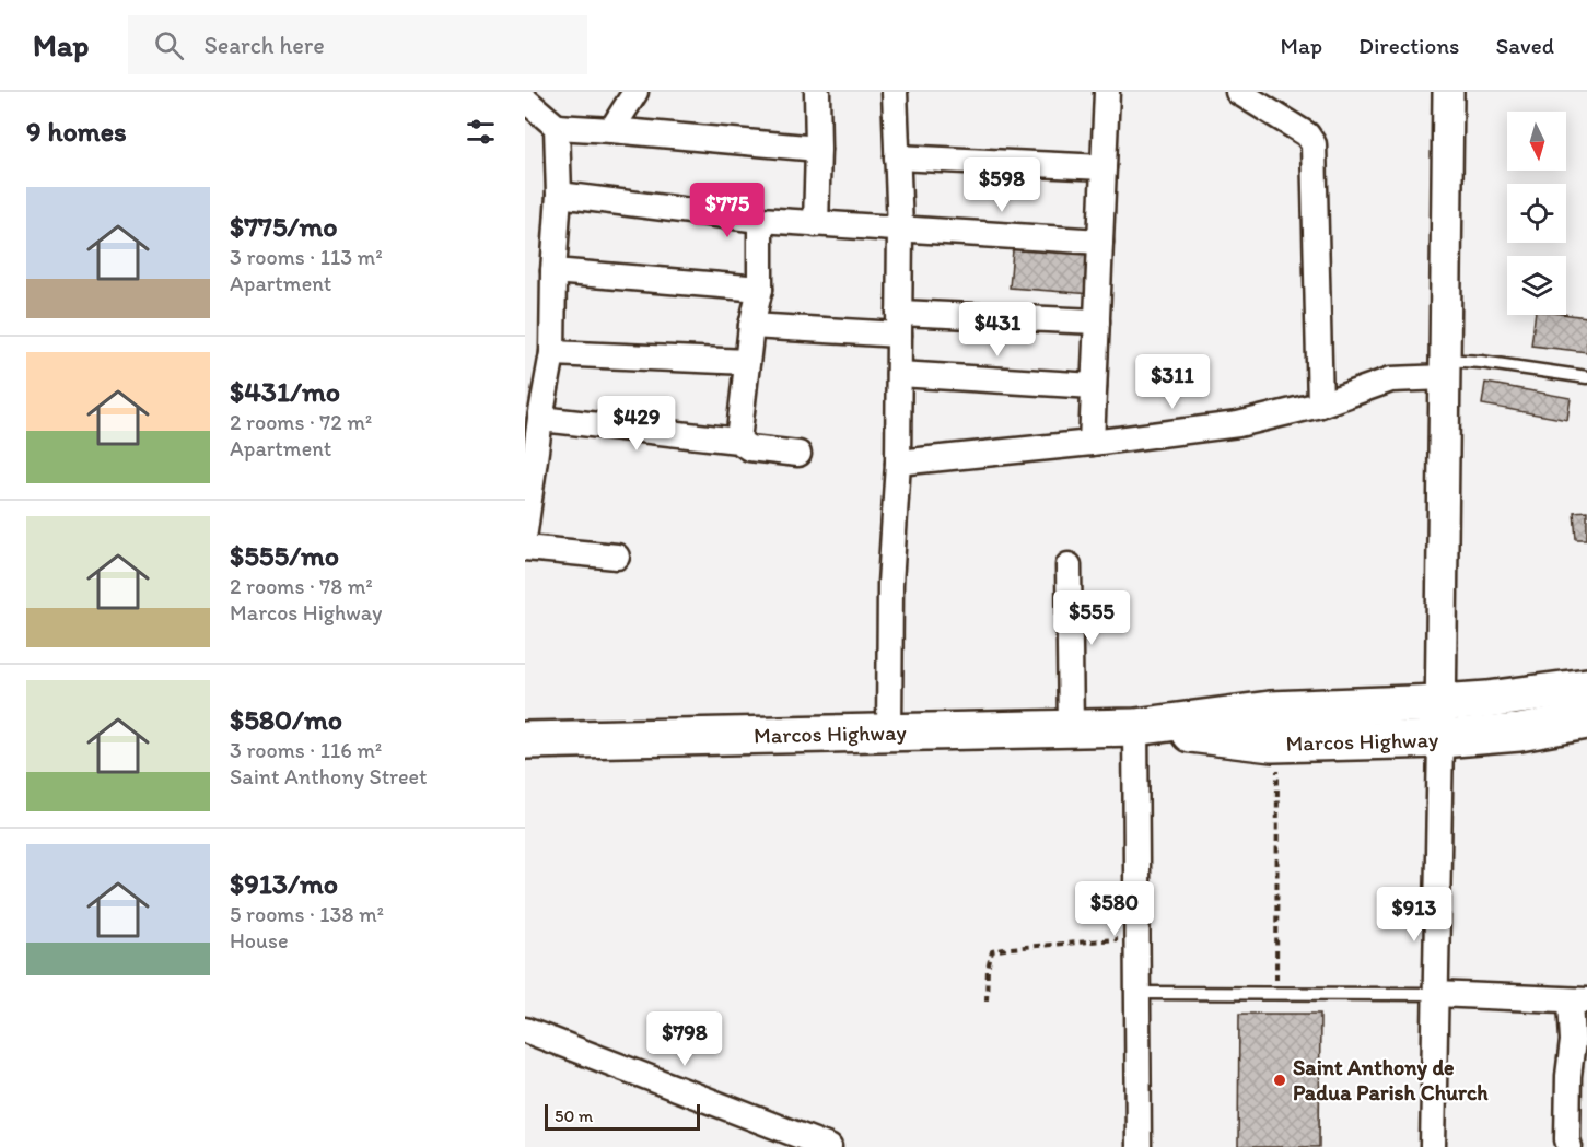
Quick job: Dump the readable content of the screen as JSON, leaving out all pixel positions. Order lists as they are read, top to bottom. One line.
{"streets":{"main road":["Marcos Highway"]},"places":["Saint Anthony de Padua Parish Church"],"scale_bar":"50 m","north":"bottom","page":{"header":"Map","search":"Search here","nav":["Map","Directions","Saved"],"heading":"9 homes","price":["$598","$775","$431","$311","$429","$555","$580","$913","$798"],"list":[{"name":"$775/mo","note":"3 rooms · 113 m² · Apartment"},{"name":"$431/mo","note":"2 rooms · 72 m² · Apartment"},{"name":"$555/mo","note":"2 rooms · 78 m² · Marcos Highway"},{"name":"$580/mo","note":"3 rooms · 116 m² · Saint Anthony Street"},{"name":"$913/mo","note":"5 rooms · 138 m² · House"}],"scale":"50 m"}}
